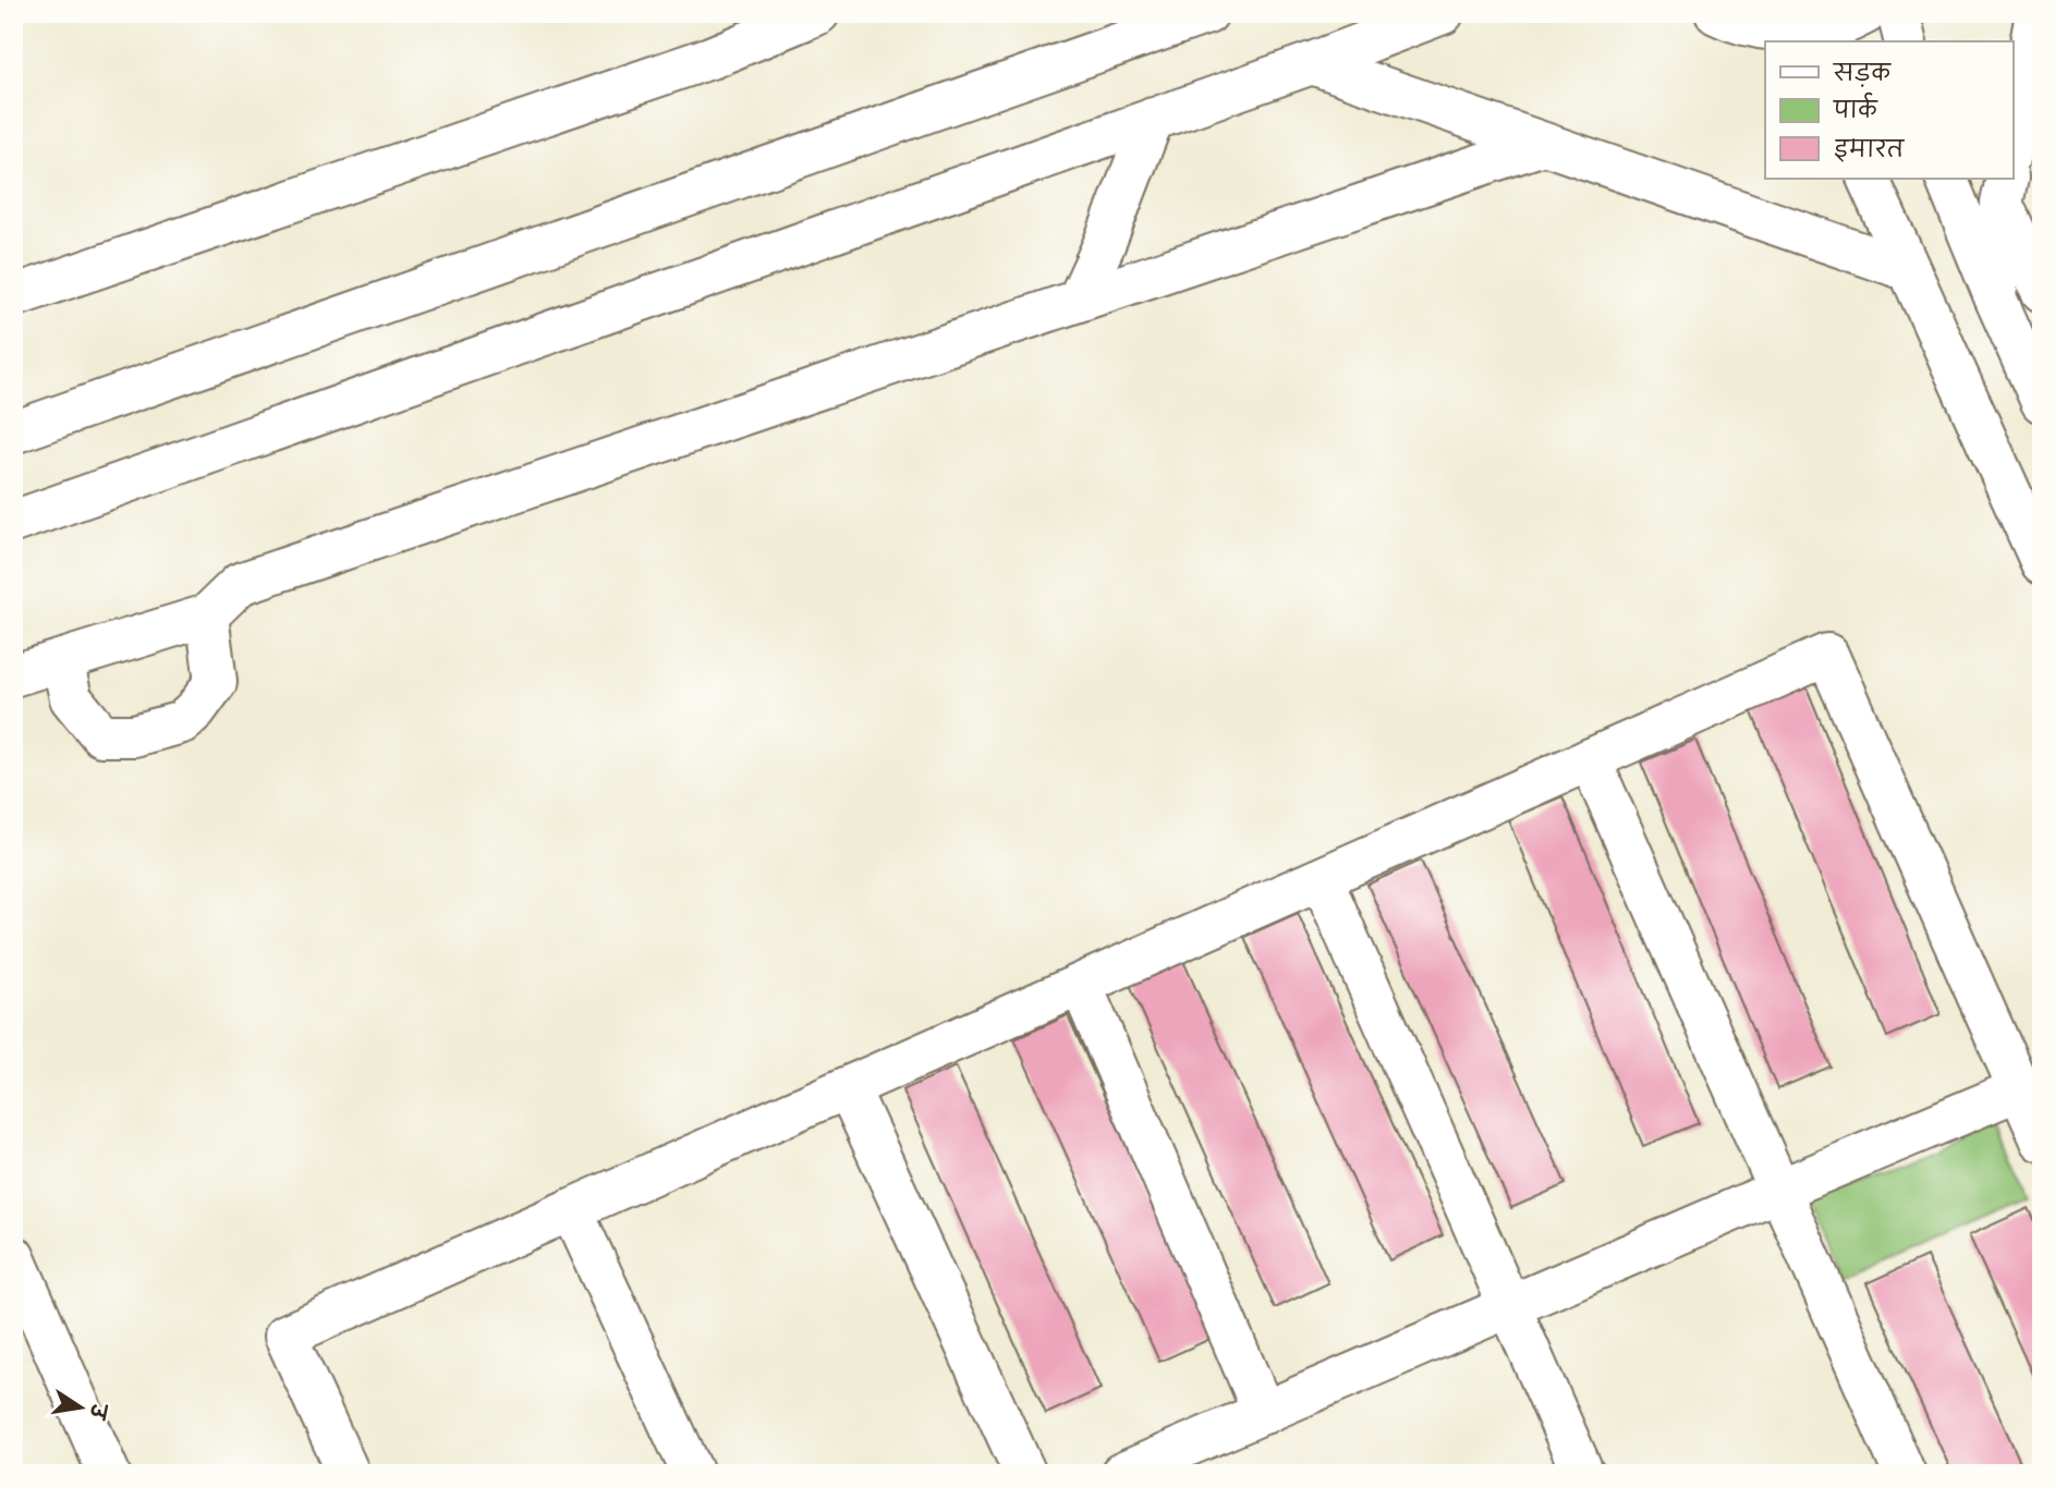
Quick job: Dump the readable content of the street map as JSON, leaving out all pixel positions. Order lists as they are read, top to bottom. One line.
{"legend":["सड़क","पार्क","इमारत"],"north":"right"}
